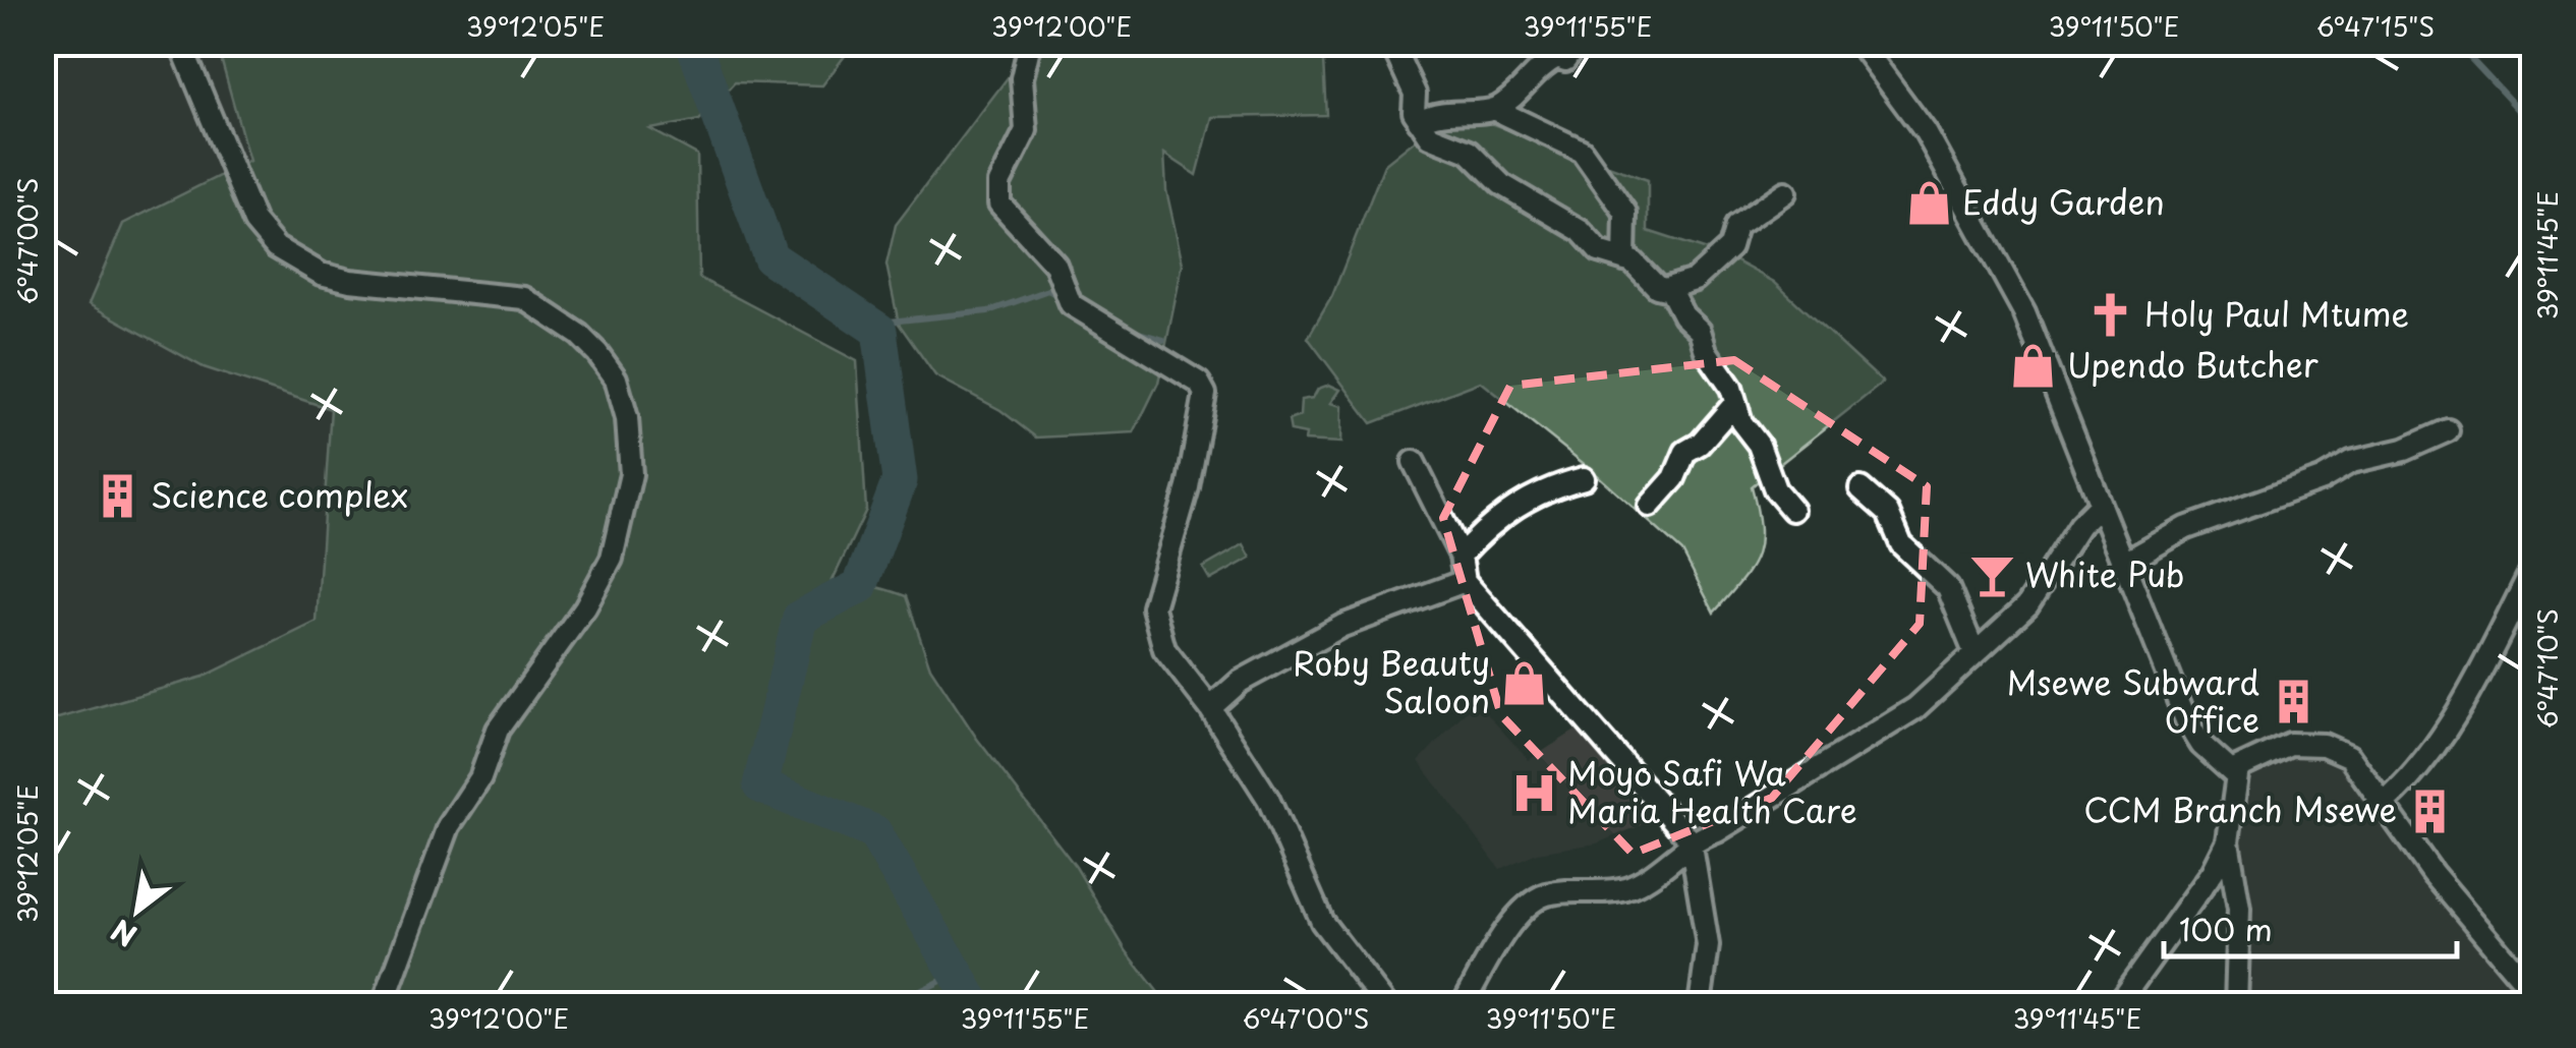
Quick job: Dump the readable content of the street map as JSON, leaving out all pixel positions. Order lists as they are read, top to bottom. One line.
{"places":{"shop":["Eddy Garden","Upendo Butcher","Roby Beauty Saloon"],"church":["Holy Paul Mtume"],"building":["Science complex","Msewe Subward Office","CCM Branch Msewe"],"bar":["White Pub"],"hospital":["Moyo Safi Wa Maria Health Care"]},"scale_bar":"100 m","north":"bottom left","coordinates":["39°12'05\"E","39°12'00\"E","39°11'55\"E","39°11'50\"E","6°47'15\"S","6°47'00\"S","39°11'45\"E","6°47'10\"S"]}
